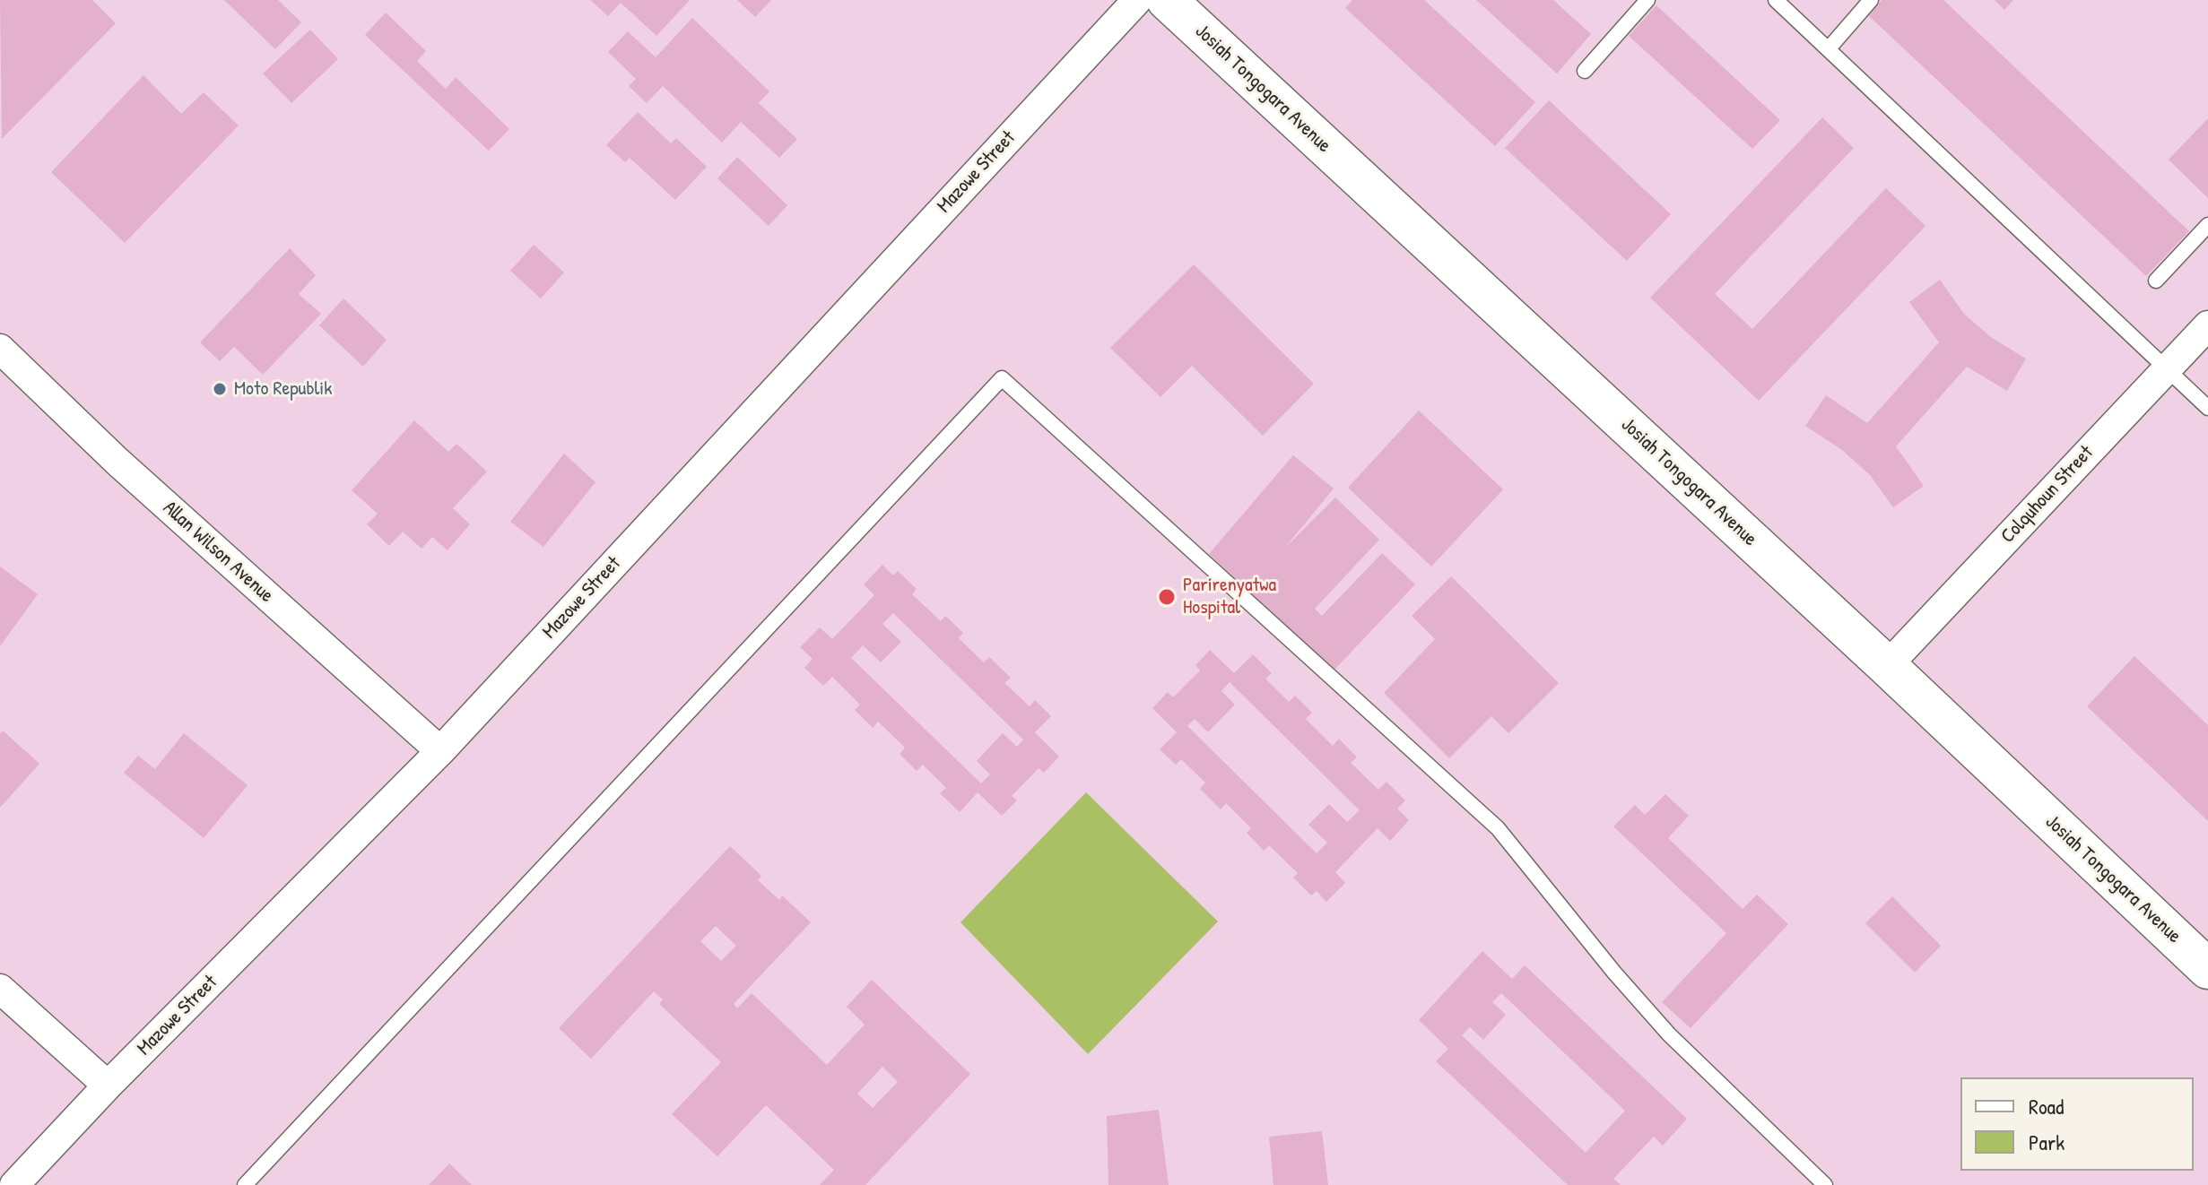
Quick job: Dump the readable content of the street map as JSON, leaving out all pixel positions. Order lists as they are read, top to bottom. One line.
{"streets":{"main road":["Josiah Tongogara Avenue"],"street":["Mazowe Street","Colquhoun Street","Allan Wilson Avenue"]},"crossings":[["Josiah Tongogara Avenue","Colquhoun Street"],["Mazowe Street","Allan Wilson Avenue"]],"places":["Moto Republik","Parirenyatwa Hospital"],"legend":["Road","Park"]}
